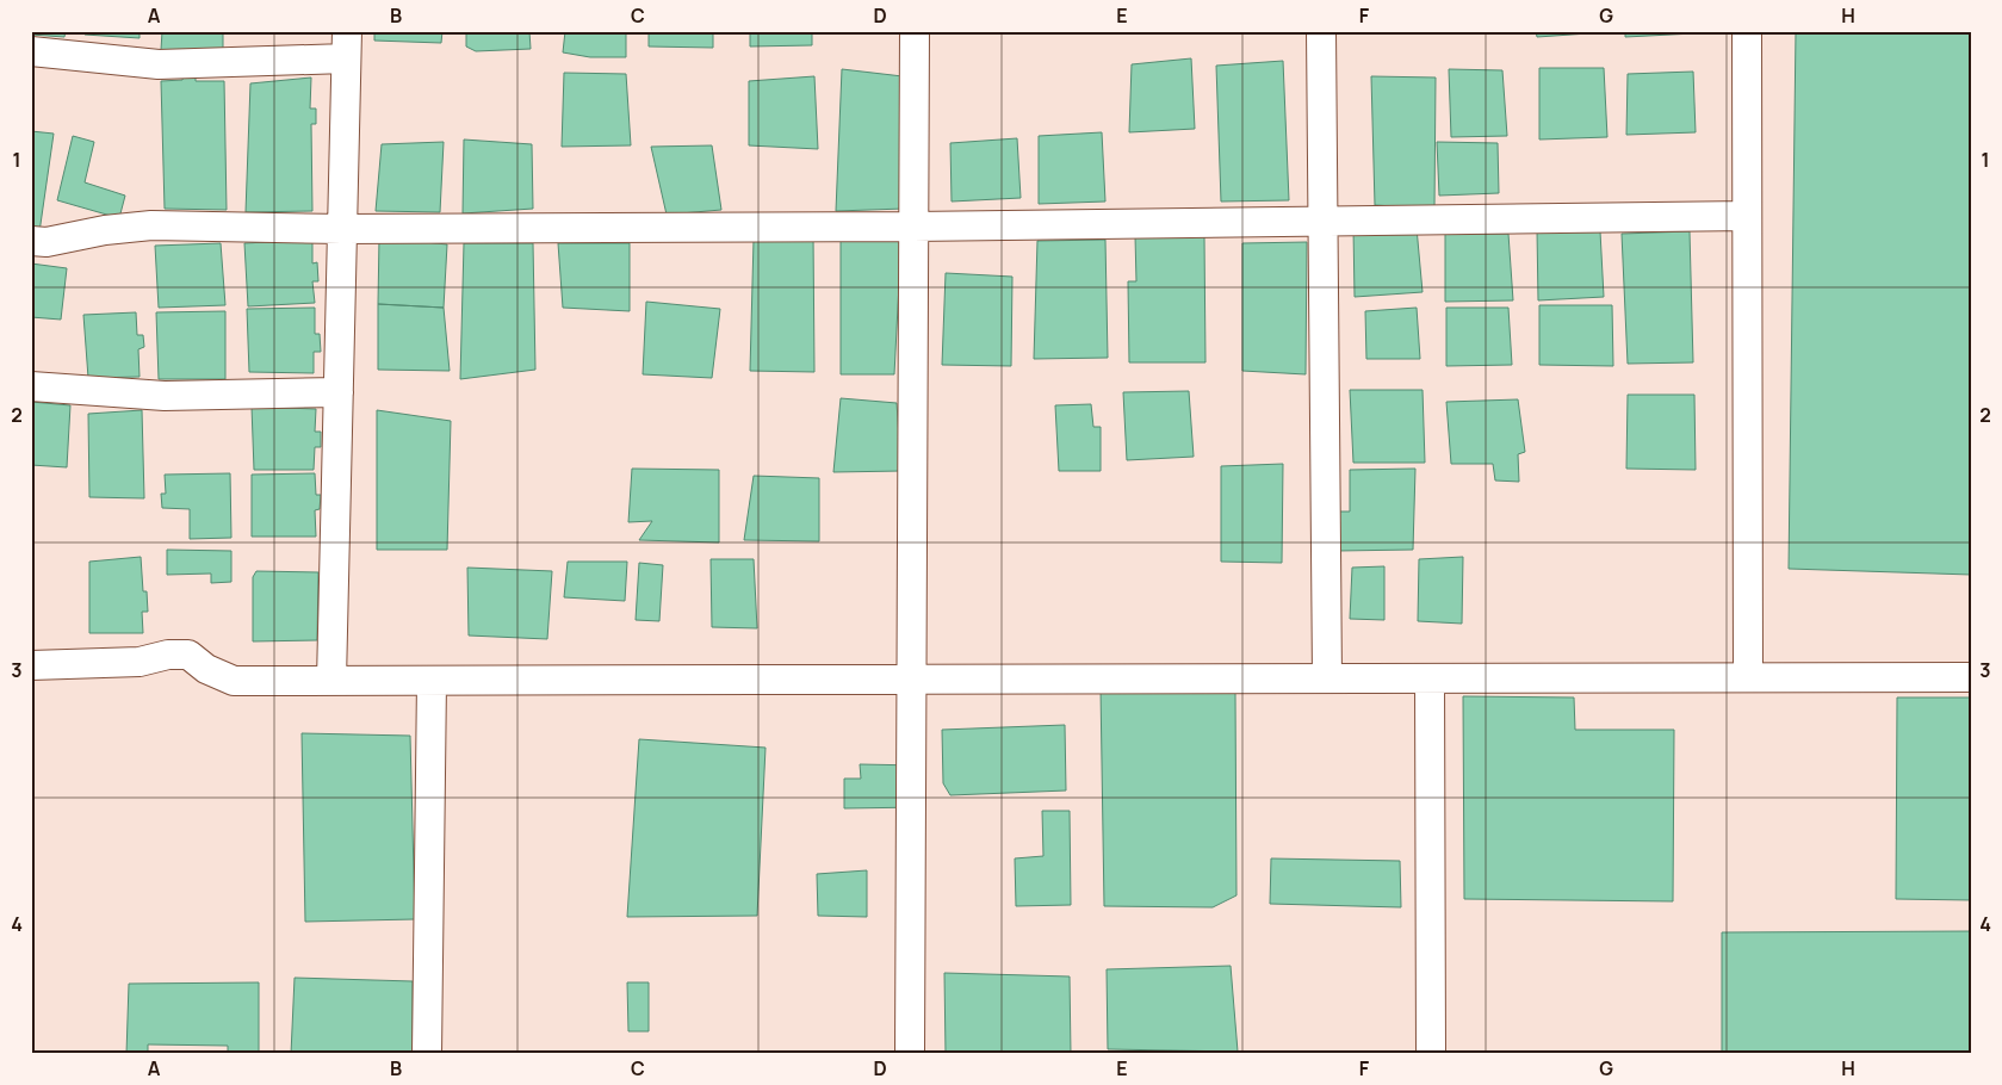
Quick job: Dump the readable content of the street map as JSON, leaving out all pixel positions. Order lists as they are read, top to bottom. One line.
{"grid":{"columns":["A","B","C","D","E","F","G","H"],"rows":["1","2","3","4"]}}
